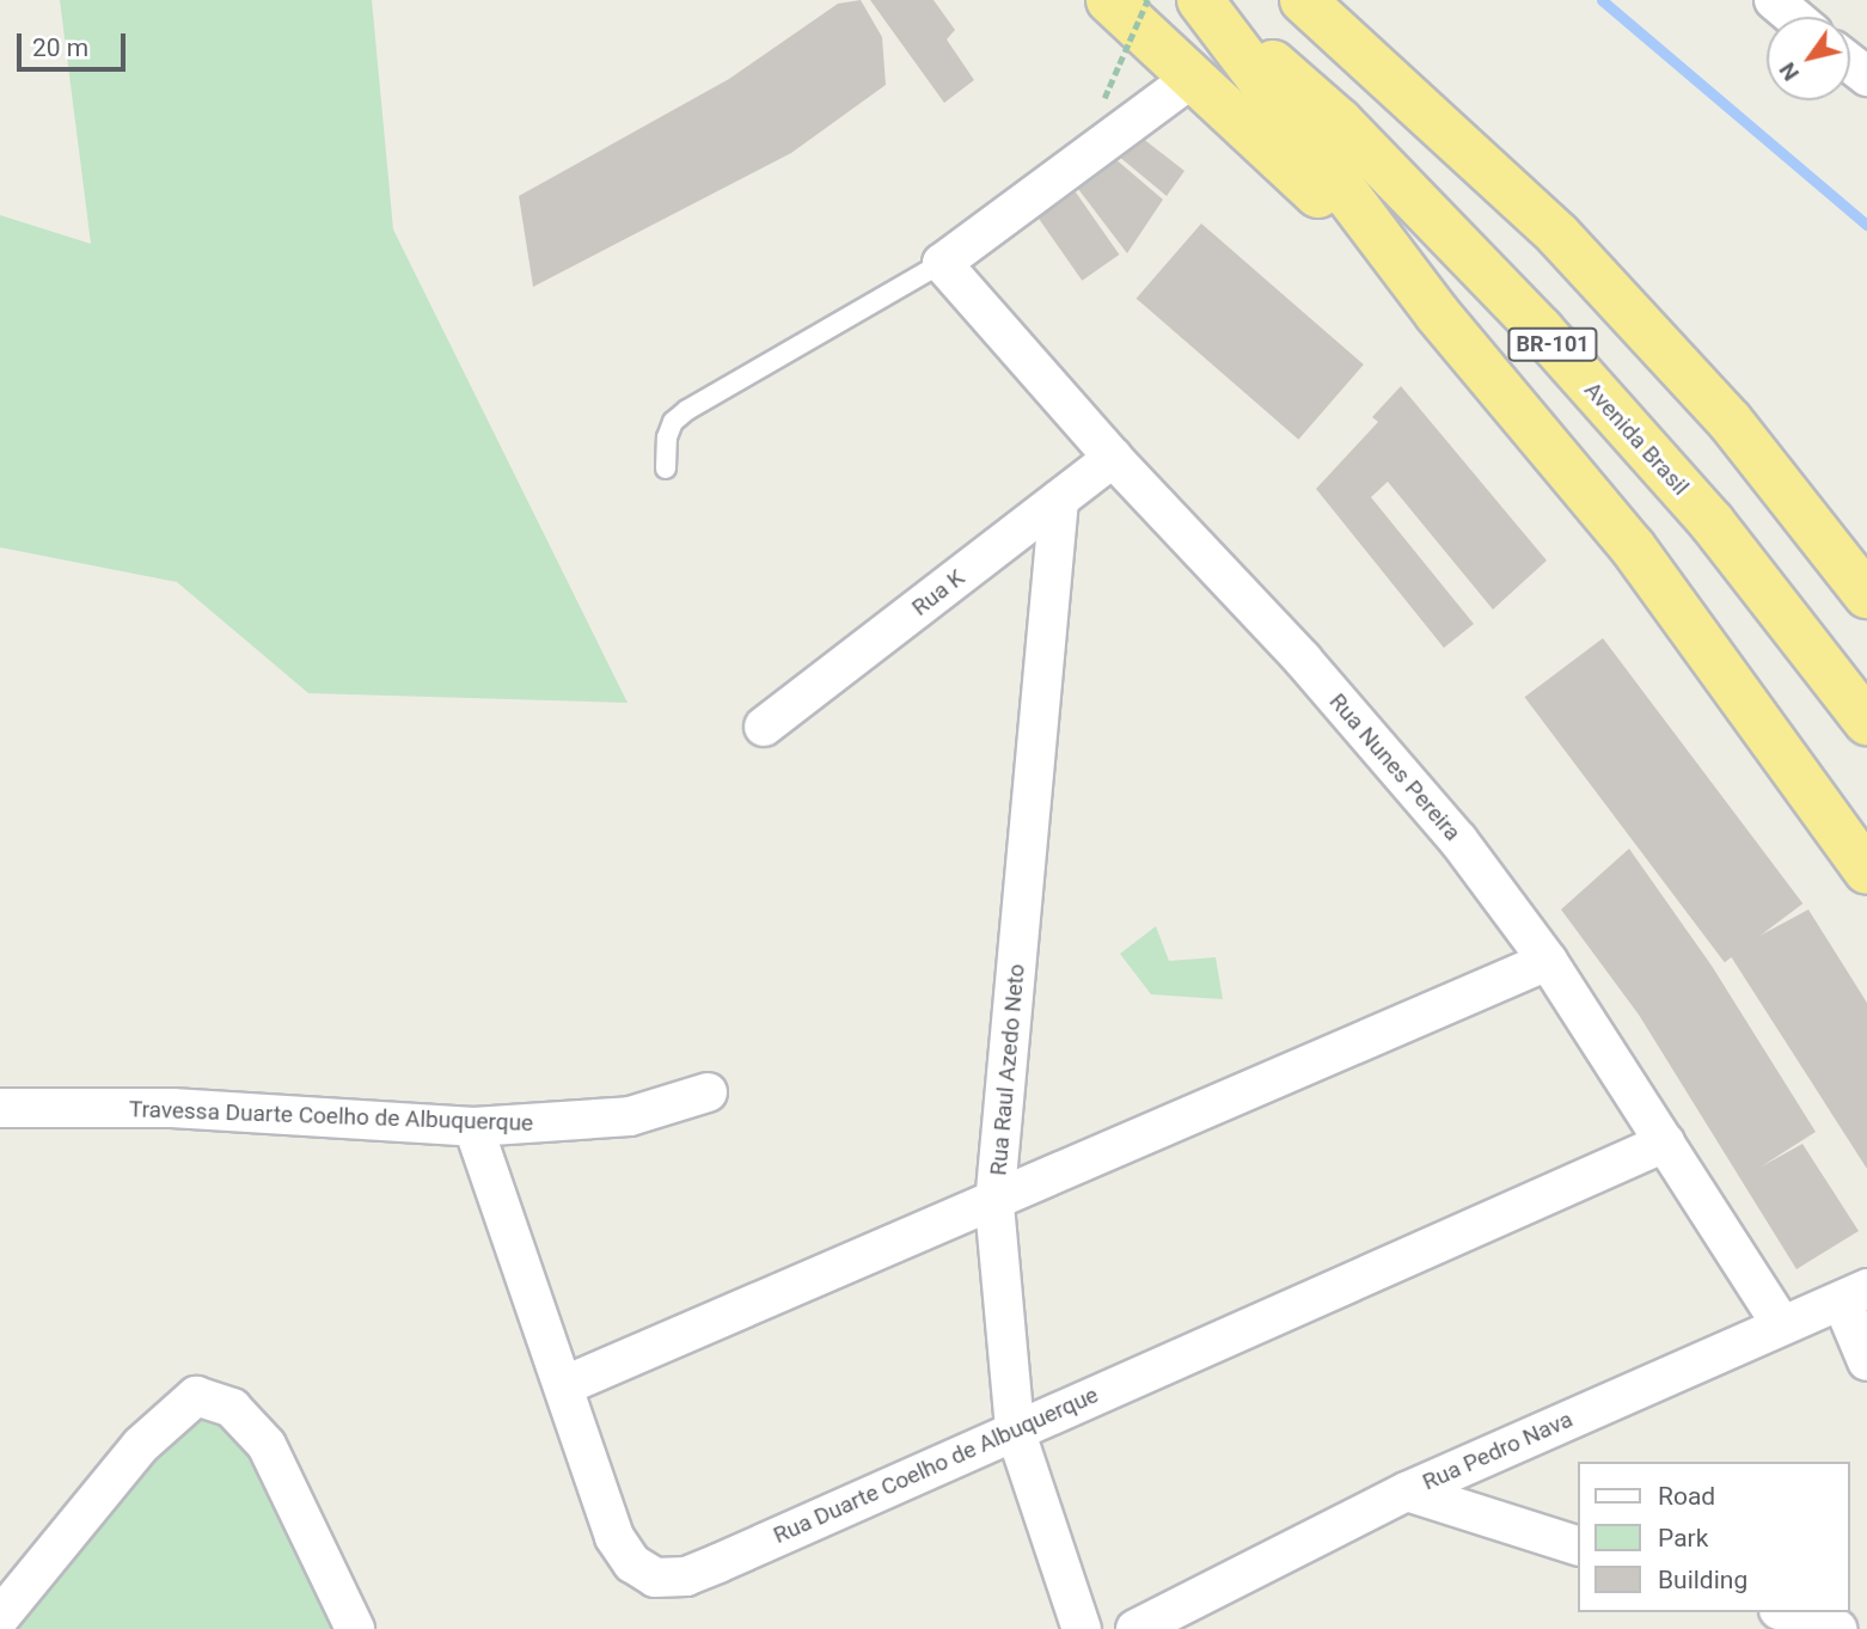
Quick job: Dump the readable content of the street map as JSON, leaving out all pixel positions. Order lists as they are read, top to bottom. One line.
{"streets":{"highway":["BR-101","Avenida Brasil"],"street":["Rua K","Rua Nunes Pereira","Rua Raul Azedo Neto","Travessa Duarte Coelho de Albuquerque","Rua Pedro Nava","Rua Duarte Coelho de Albuquerque"]},"crossings":[["Rua K","Rua Nunes Pereira"],["Rua K","Rua Raul Azedo Neto"],["Rua Nunes Pereira","Rua Pedro Nava"],["Rua Nunes Pereira","Rua Duarte Coelho de Albuquerque"],["Rua Raul Azedo Neto","Rua Duarte Coelho de Albuquerque"],["Travessa Duarte Coelho de Albuquerque","Rua Duarte Coelho de Albuquerque"]],"legend":["Road","Park","Building"],"scale_bar":"20 m","north":"bottom left"}
